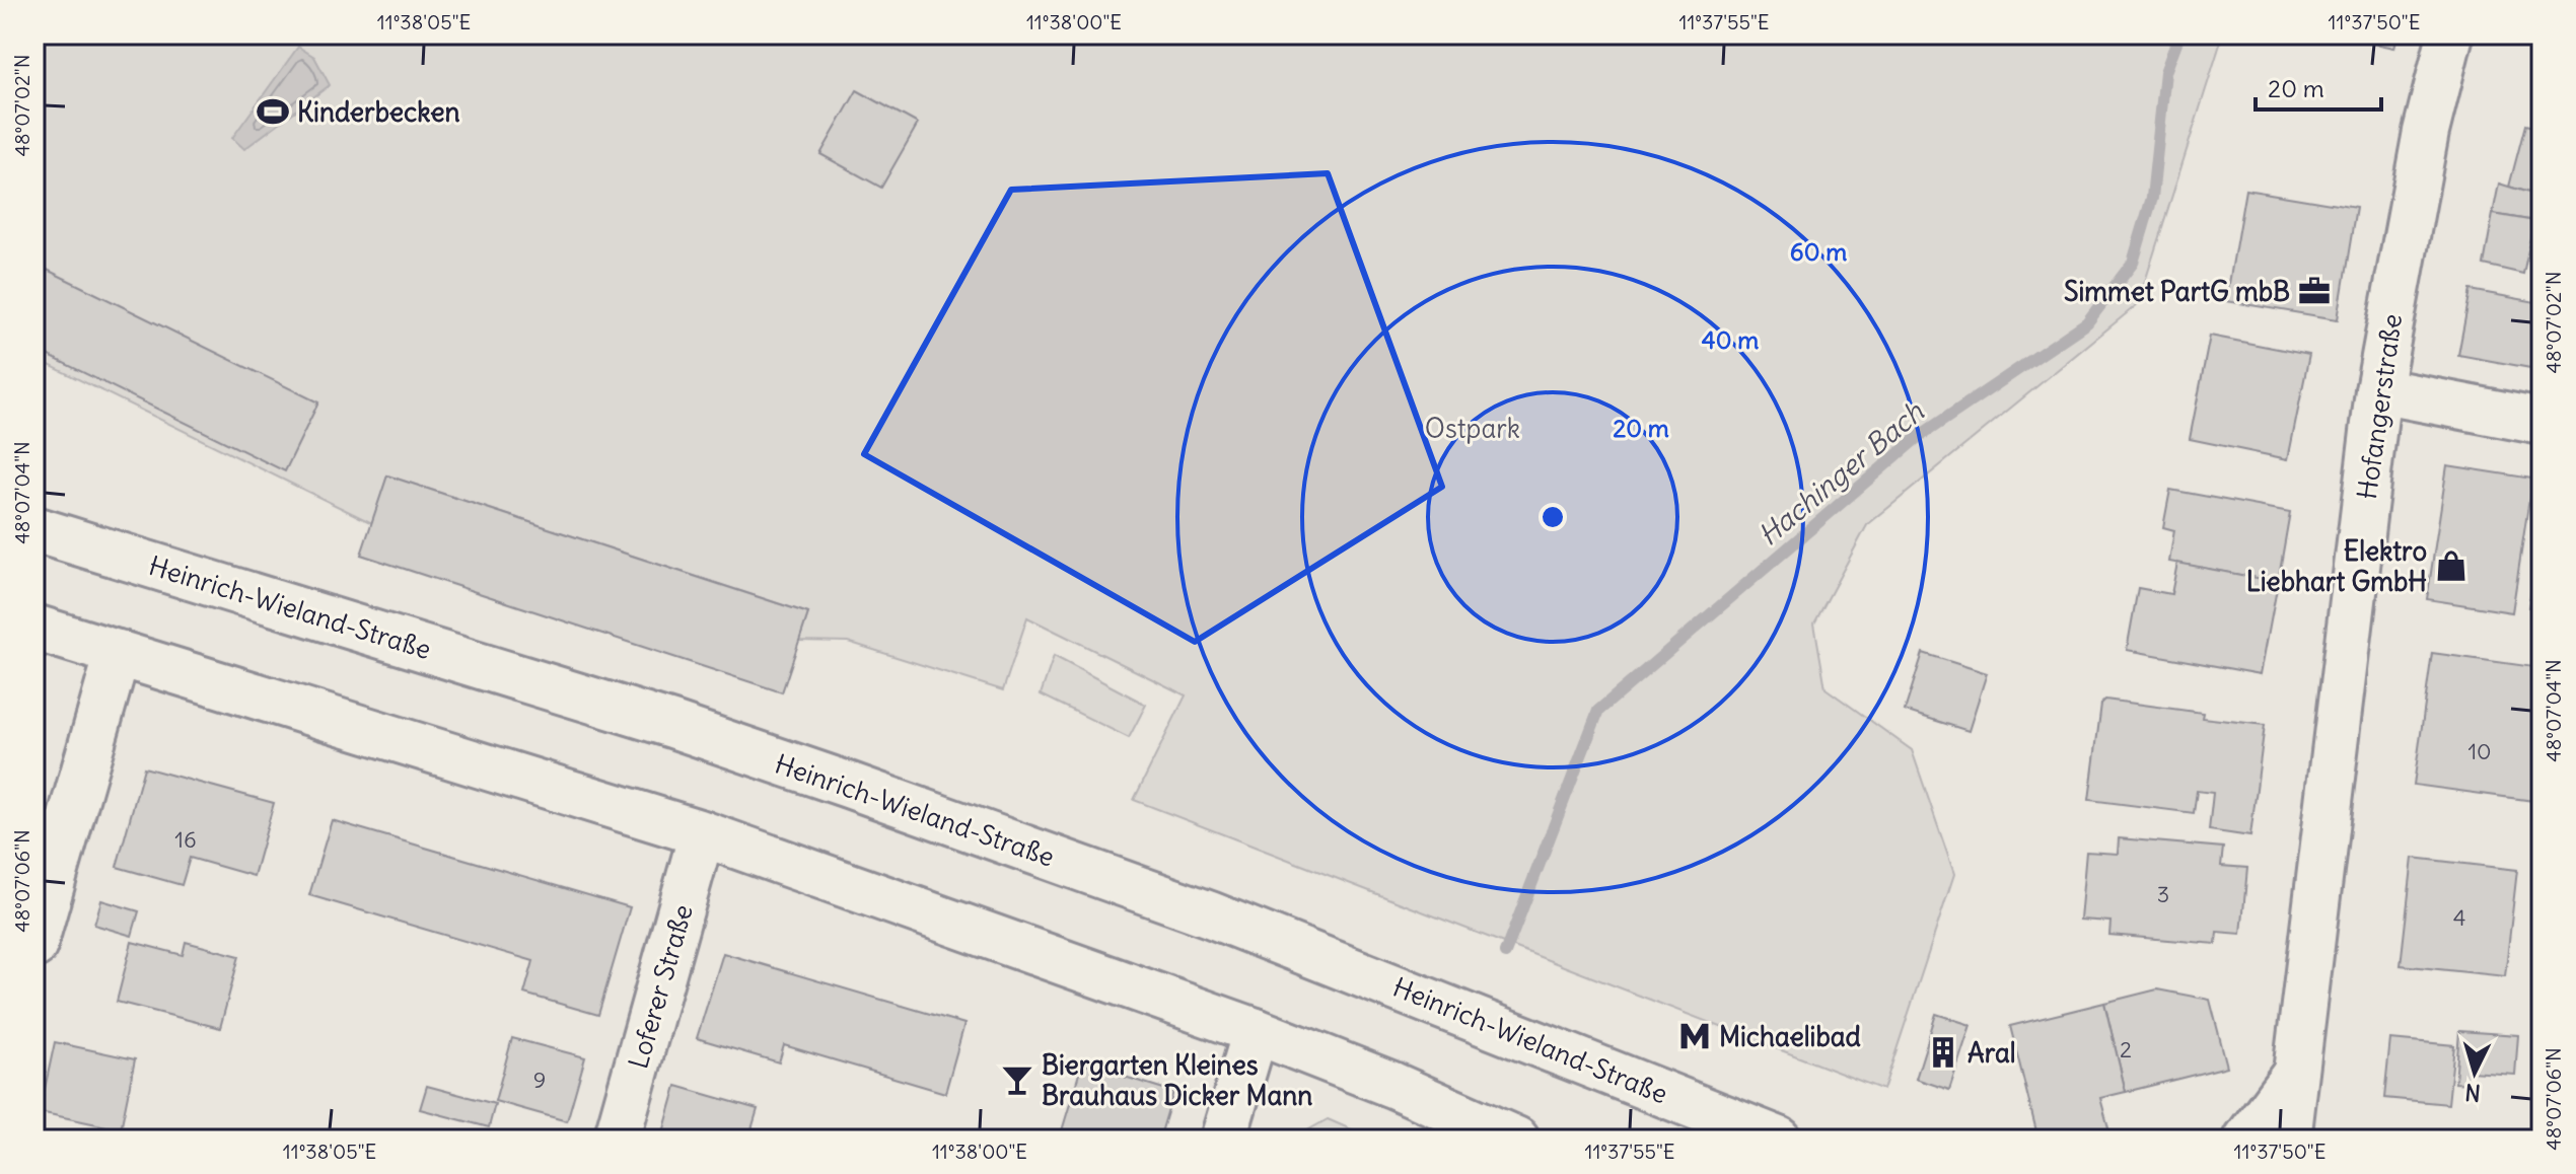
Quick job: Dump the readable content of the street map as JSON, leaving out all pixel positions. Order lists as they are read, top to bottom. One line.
{"streets":{"main road":["Hofangerstraße","Heinrich-Wieland-Straße","Loferer Straße"]},"water":["Hachinger Bach"],"parks":["Ostpark"],"places":{"sports":["Kinderbecken"],"office":["Simmet PartG mbB"],"shop":["Elektro Liebhart GmbH"],"metro station":["Michaelibad"],"building":["Aral"],"bar":["Biergarten Kleines Brauhaus Dicker Mann"]},"house_numbers":["10","16","3","4","2","9"],"scale_bar":"20 m","north":"bottom","coordinates":["11°38'05\"E","11°38'00\"E","11°37'55\"E","11°37'50\"E","48°07'02\"N","48°07'04\"N","48°07'06\"N"],"rings":["60 m","40 m","20 m"]}
